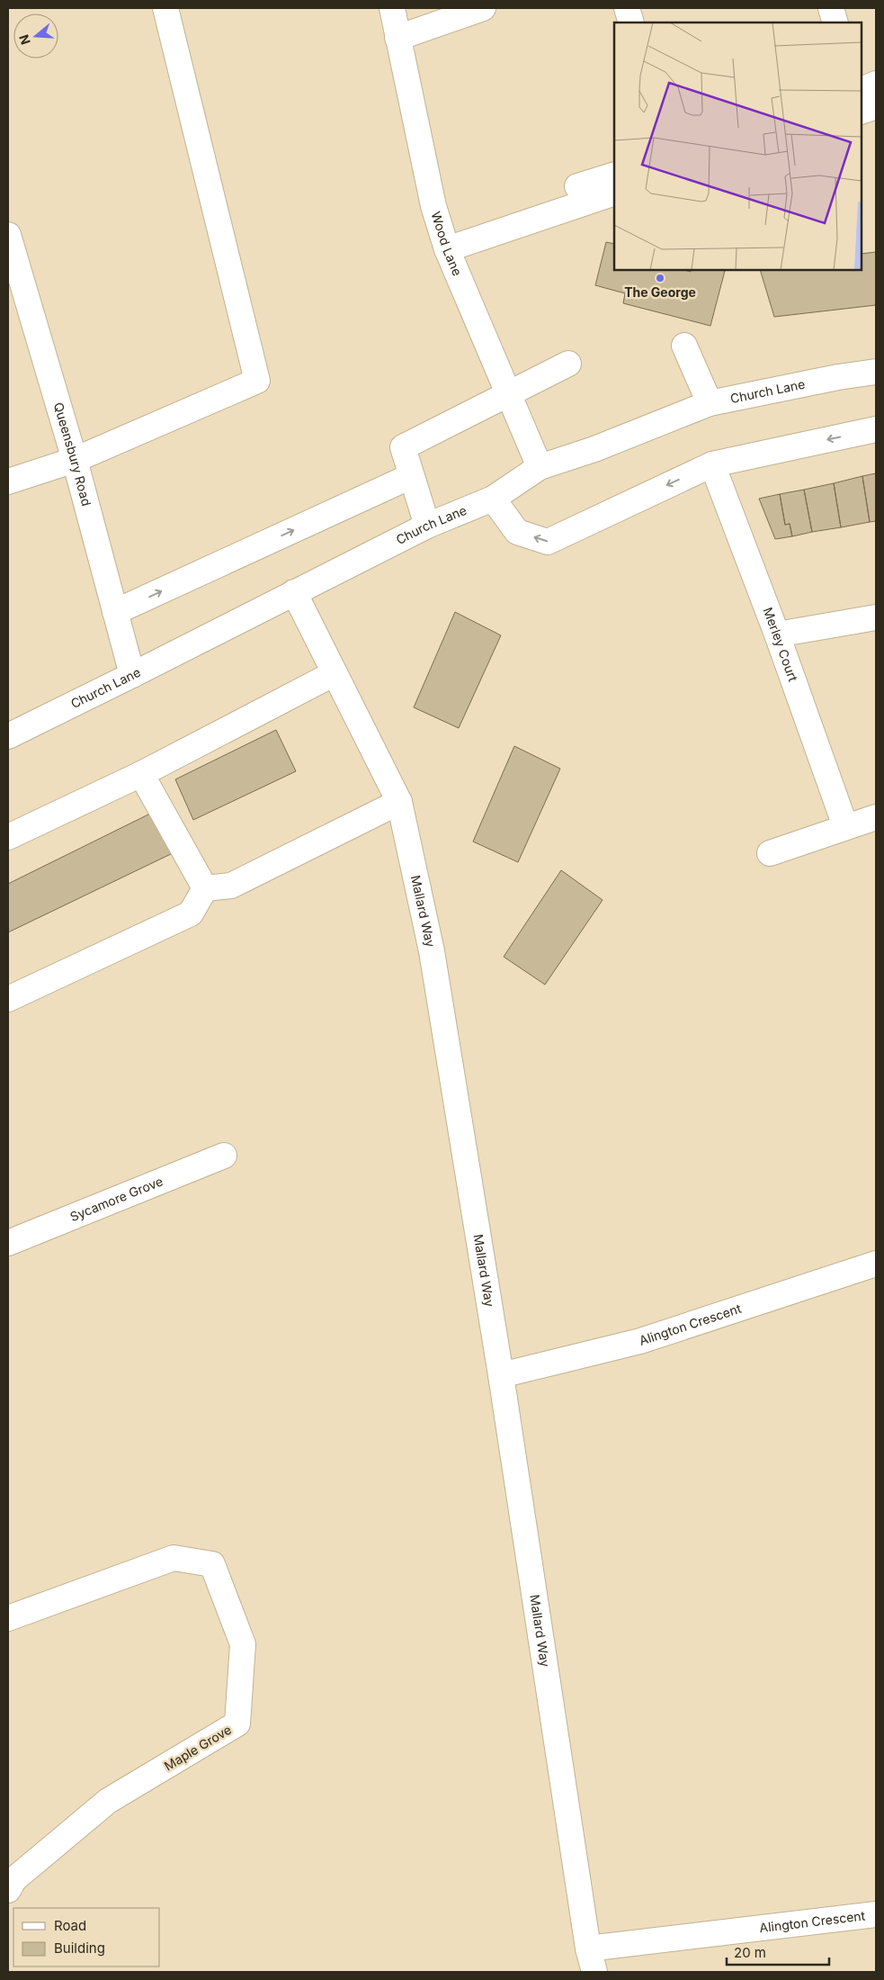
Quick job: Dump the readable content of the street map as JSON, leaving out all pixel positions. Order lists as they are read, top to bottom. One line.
{"streets":{"street":["Wood Lane","Church Lane","Queensbury Road","Merley Court","Mallard Way","Sycamore Grove","Alington Crescent","Maple Grove"]},"crossings":[["Wood Lane","Church Lane"],["Church Lane","Queensbury Road"],["Church Lane","Mallard Way"],["Mallard Way","Alington Crescent"]],"places":["The George"],"legend":["Road","Building"],"scale_bar":"20 m","north":"left"}
